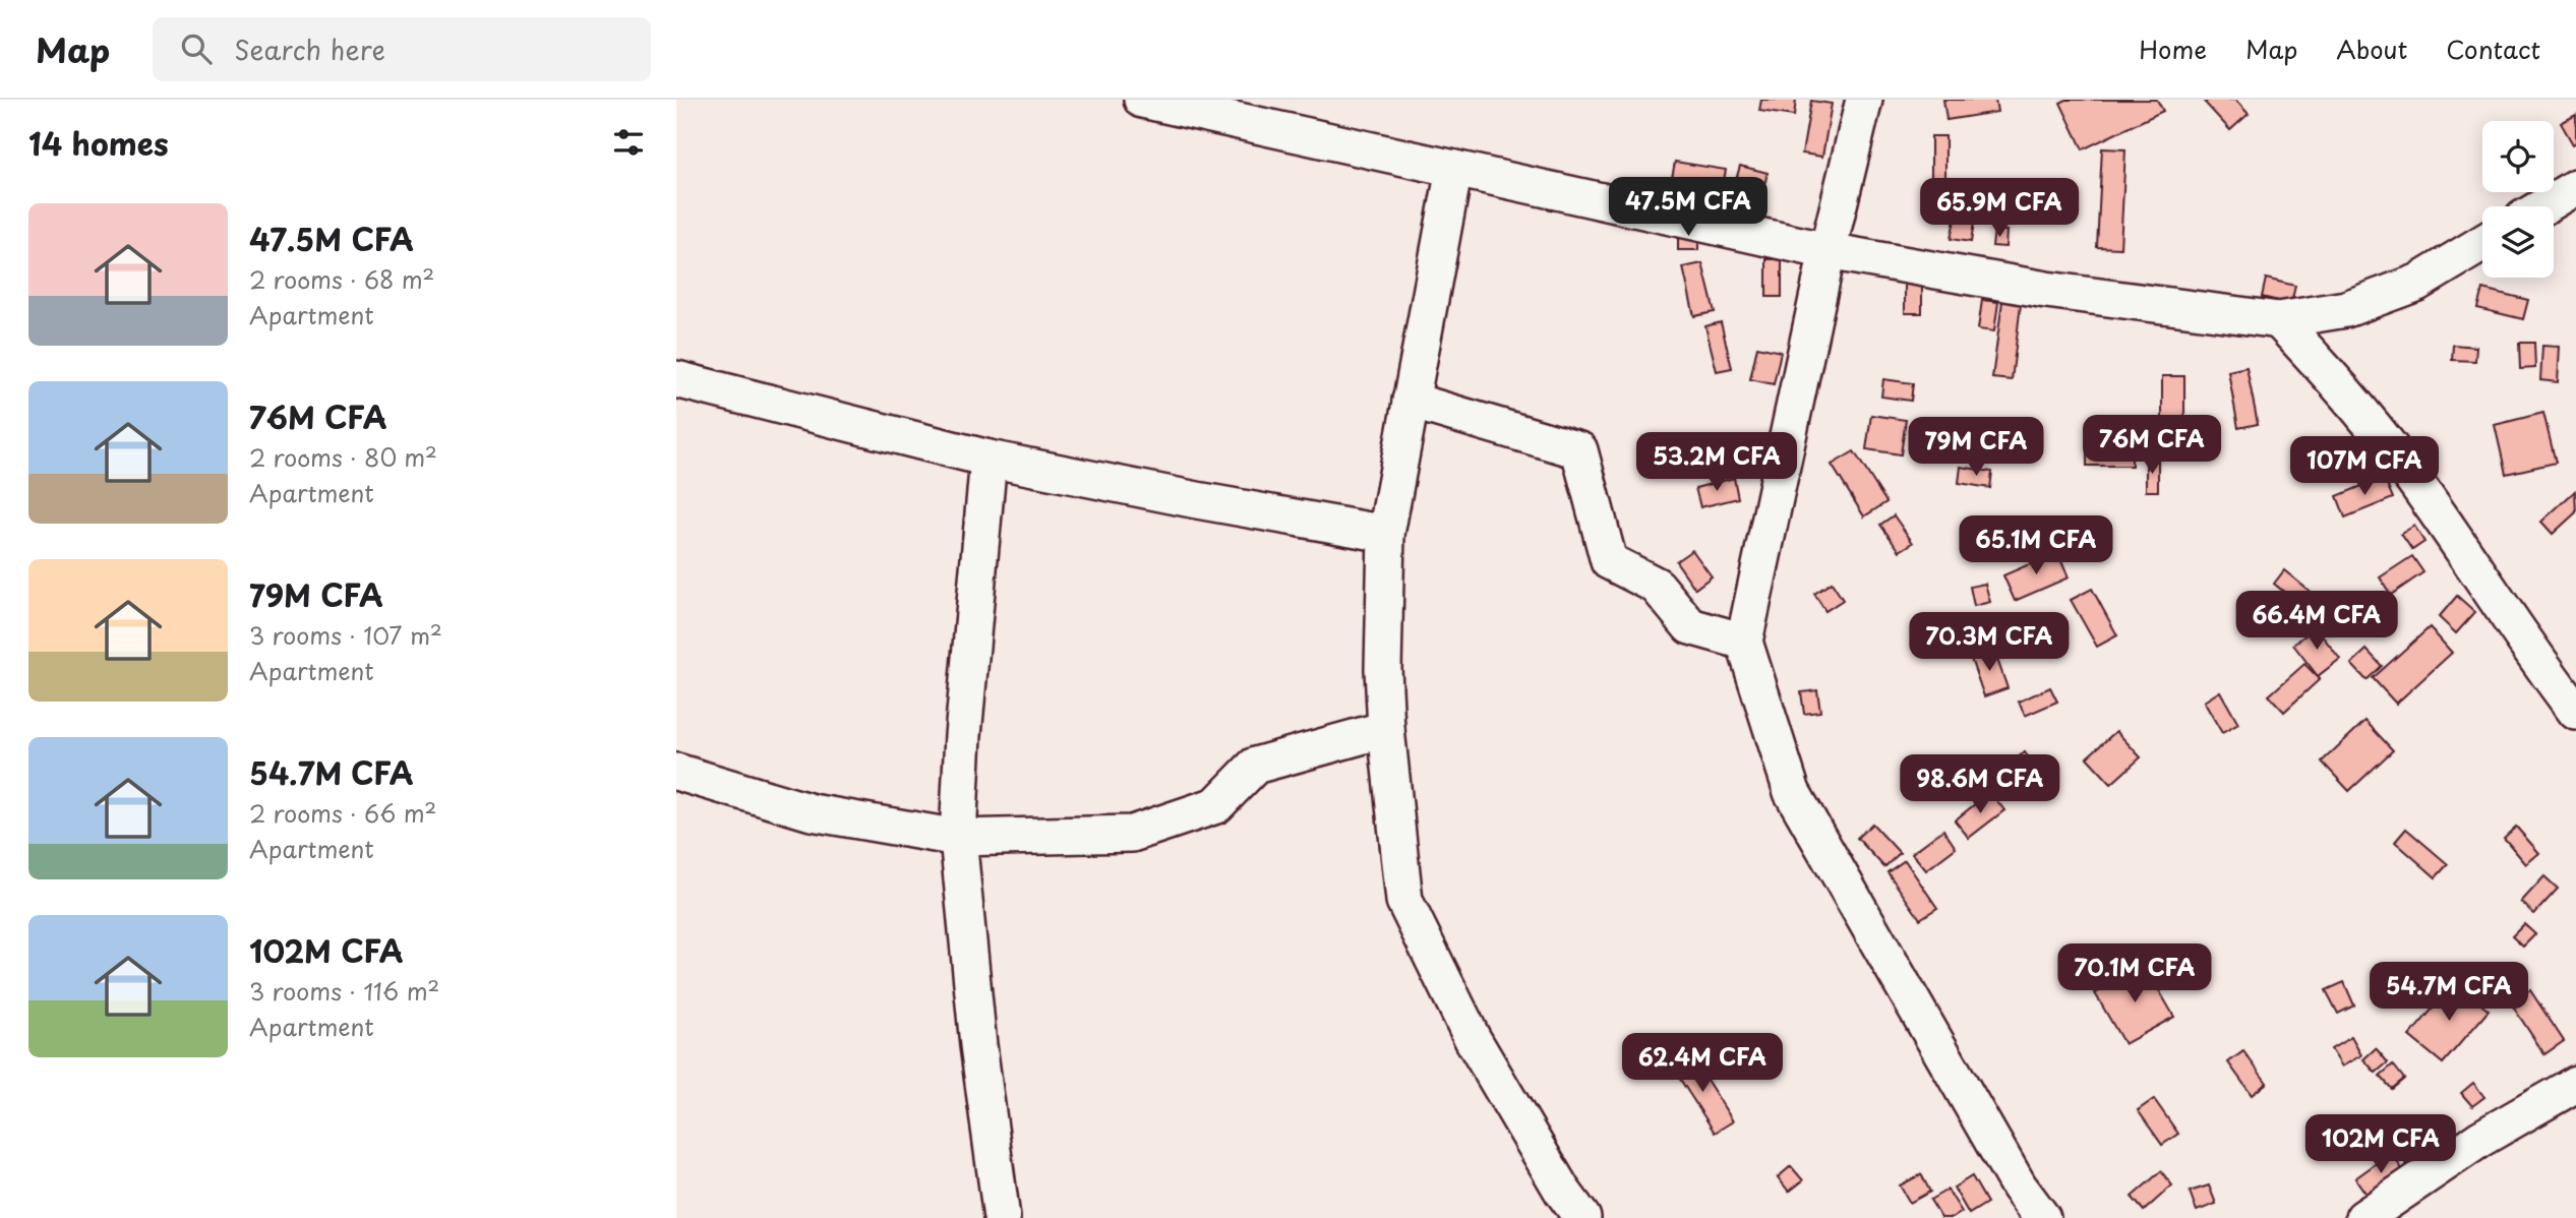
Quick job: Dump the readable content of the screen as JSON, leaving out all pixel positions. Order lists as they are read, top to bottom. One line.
{"page":{"header":"Map","search":"Search here","nav":["Home","Map","About","Contact"],"heading":"14 homes","price":["47.5M CFA","65.9M CFA","76M CFA","79M CFA","53.2M CFA","107M CFA","65.1M CFA","66.4M CFA","70.3M CFA","98.6M CFA","70.1M CFA","54.7M CFA","62.4M CFA","102M CFA"],"list":[{"name":"47.5M CFA","note":"2 rooms · 68 m² · Apartment"},{"name":"76M CFA","note":"2 rooms · 80 m² · Apartment"},{"name":"79M CFA","note":"3 rooms · 107 m² · Apartment"},{"name":"54.7M CFA","note":"2 rooms · 66 m² · Apartment"},{"name":"102M CFA","note":"3 rooms · 116 m² · Apartment"}]}}
